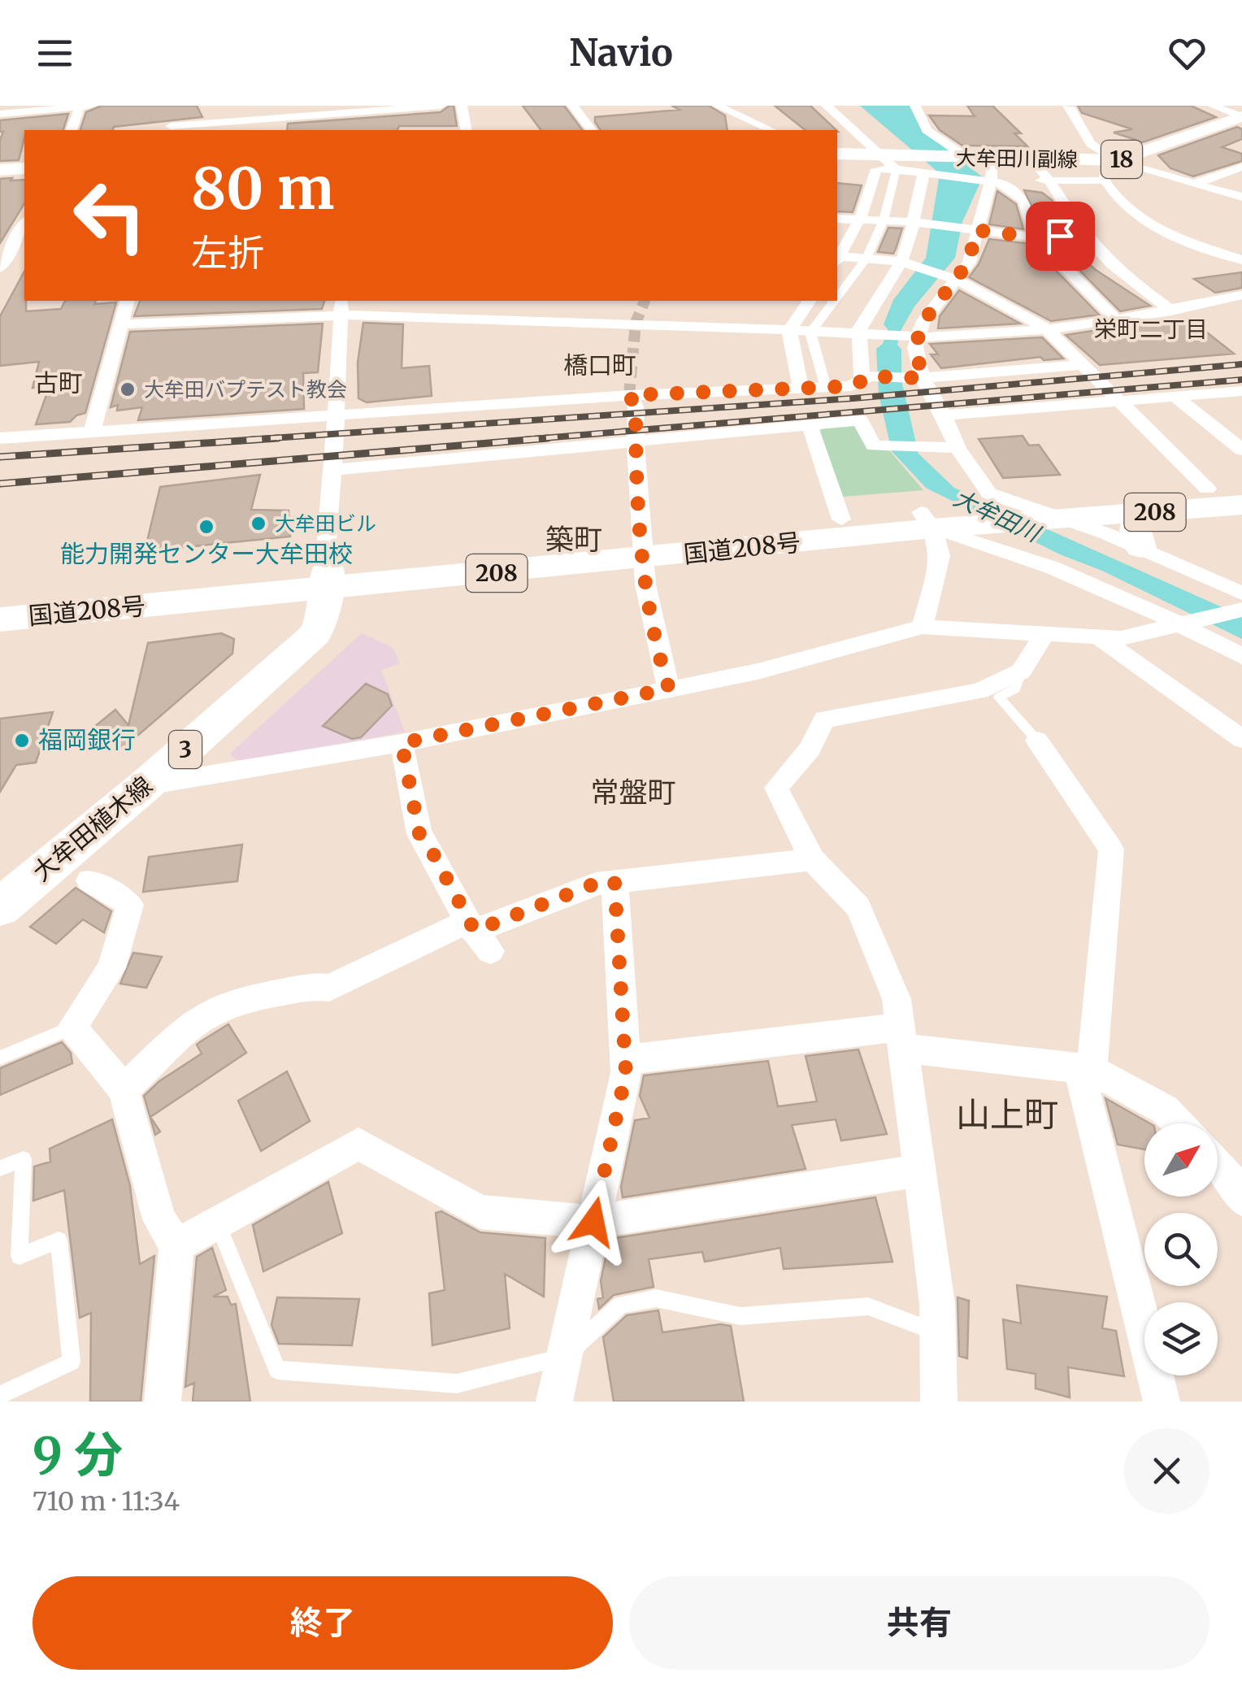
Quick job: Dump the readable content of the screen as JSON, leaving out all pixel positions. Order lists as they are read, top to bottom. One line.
{"streets":{"highway":["208","国道208号"],"main road":["大牟田川副線","18","3","大牟田植木線"]},"crossings":[["国道208号","大牟田植木線"]],"districts":["栄町二丁目","橋口町","古町","築町","常盤町","山上町"],"water":["大牟田川"],"places":["大牟田バプテスト教会","大牟田ビル","能力開発センター大牟田校","福岡銀行"],"north":"top right","page":{"header":"Navio","turn":["80 m","左折"],"heading":["9 分","710 m · 11:34"],"buttons":["終了","共有"]}}
